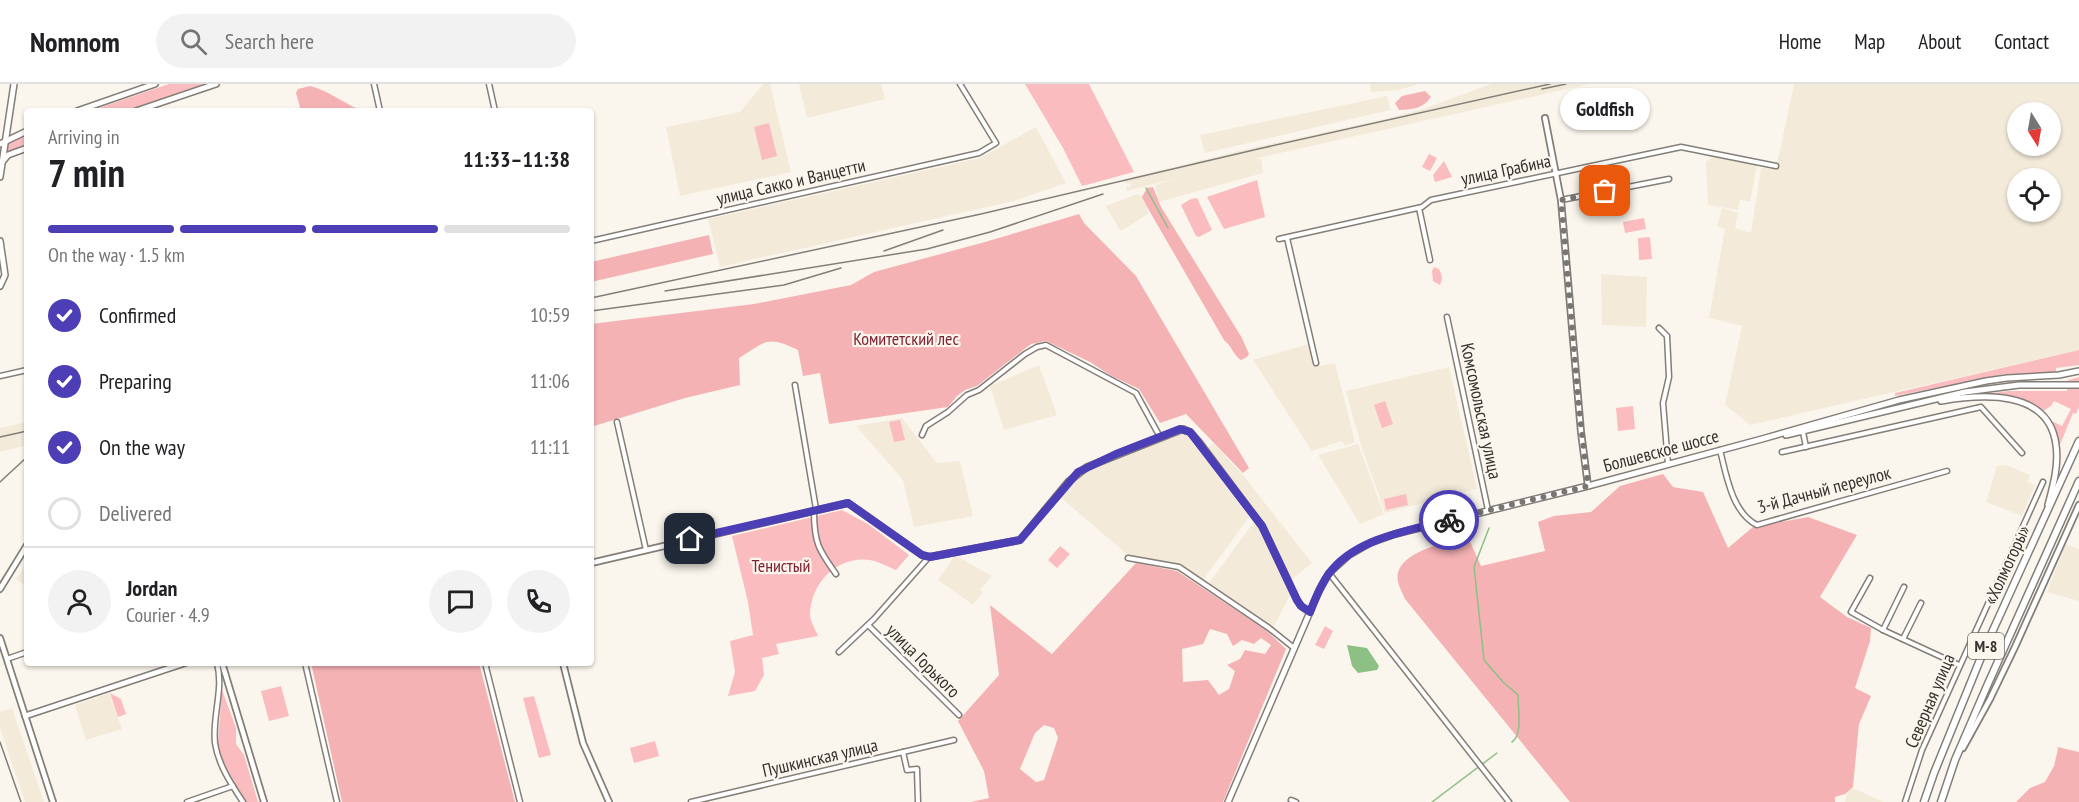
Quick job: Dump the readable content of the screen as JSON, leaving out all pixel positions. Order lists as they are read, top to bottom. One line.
{"streets":{"highway":["«Холмогоры»","М-8"],"main road":["Болшевское шоссе"],"street":["улица Грабина","улица Сакко и Ванцетти","Комсомольская улица","3-й Дачный переулок","улица Горького","Северная улица","Пушкинская улица"]},"crossings":[["Комсомольская улица","Болшевское шоссе"],["Болшевское шоссе","3-й Дачный переулок"]],"parks":["Комитетский лес","Тенистый"],"places":["Goldfish"],"north":"bottom","page":{"header":"Nomnom","search":"Search here","nav":["Home","Map","About","Contact"],"bubble":"Goldfish","heading":["7 min","Arriving in","11:33–11:38"],"panel":["Jordan","Courier · 4.9"],"bar":"On the way · 1.5 km","list":[["Confirmed","10:59"],["Preparing","11:06"],["On the way","11:11"],"Delivered"]}}
